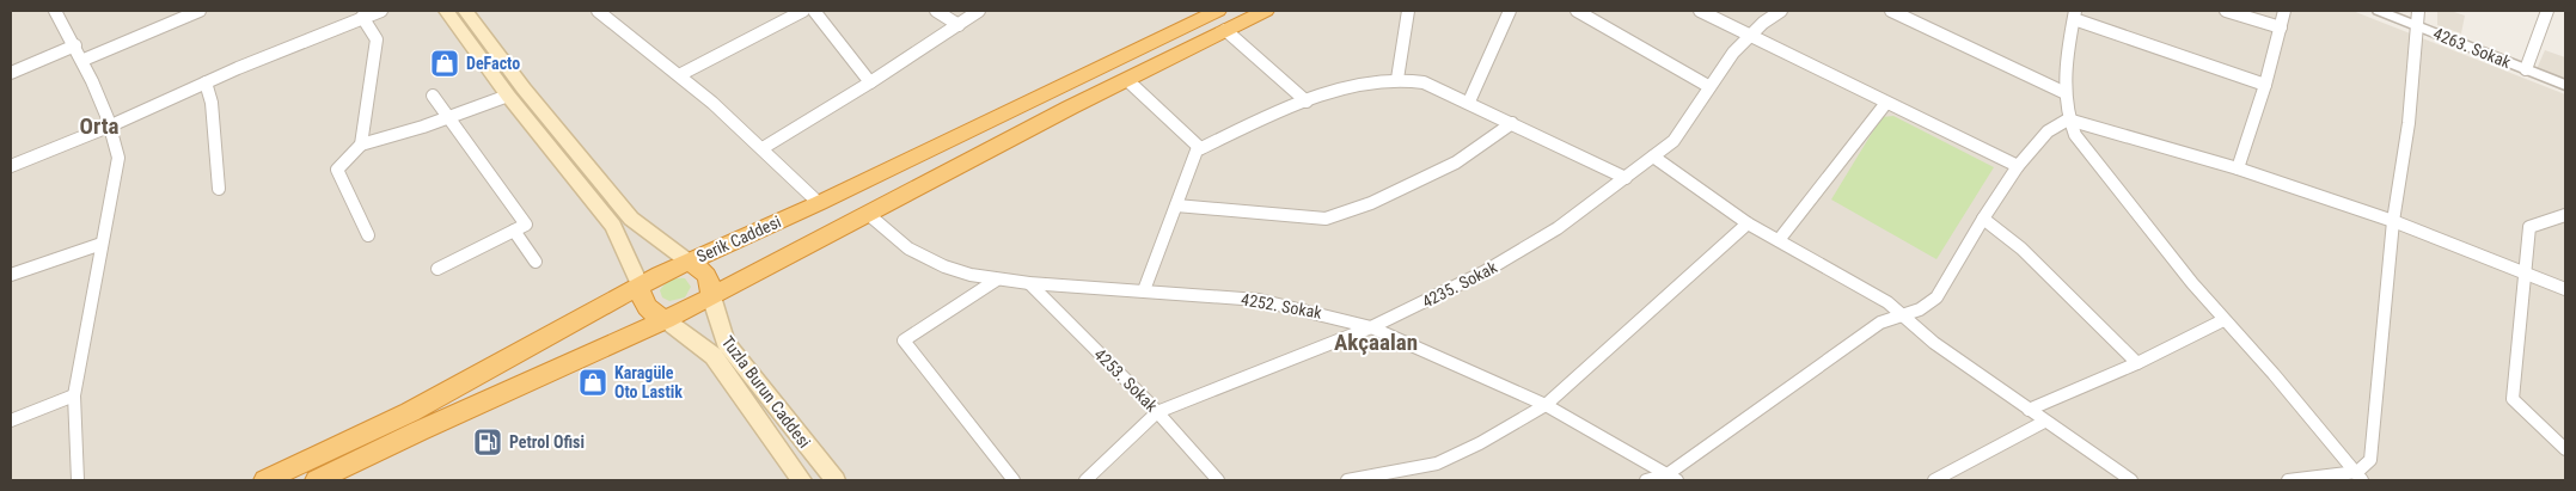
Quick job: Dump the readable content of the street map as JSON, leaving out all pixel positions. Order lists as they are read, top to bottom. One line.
{"streets":{"highway":["Serik Caddesi"],"main road":["Tuzla Burun Caddesi"],"street":["4263. Sokak","4235. Sokak","4252. Sokak","4253. Sokak"]},"crossings":[["4235. Sokak","4252. Sokak"],["4235. Sokak","4253. Sokak"],["4252. Sokak","4253. Sokak"]],"districts":["Orta","Akçaalan"],"places":{"shop":["DeFacto","Karagüle Oto Lastik"],"fuel station":["Petrol Ofisi"]}}
